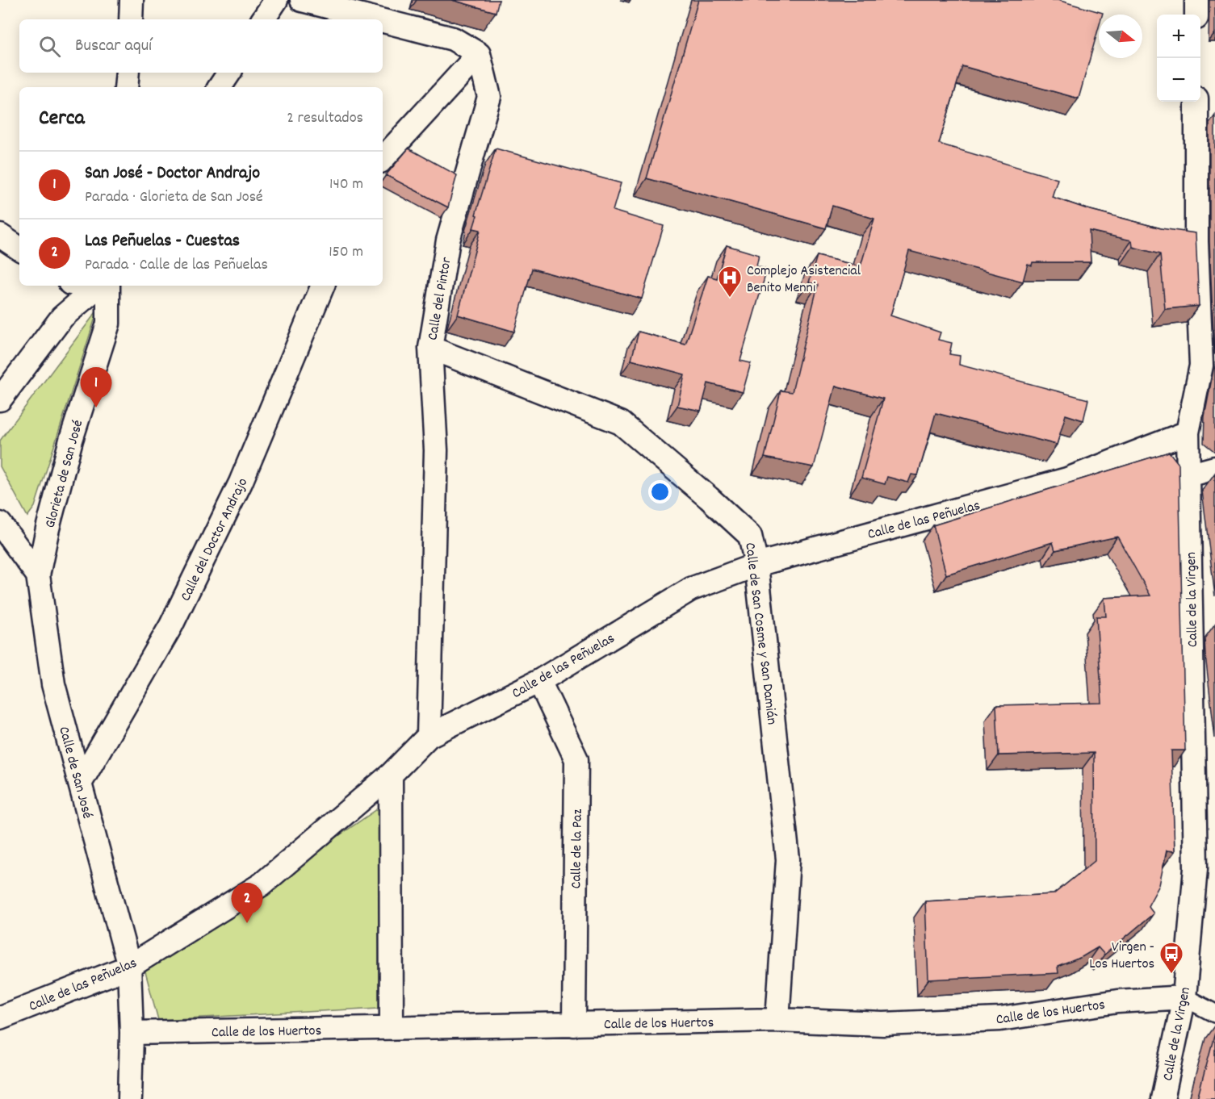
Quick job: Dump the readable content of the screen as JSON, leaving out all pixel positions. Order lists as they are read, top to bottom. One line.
{"streets":{"street":["Calle del Pintor","Glorieta de San José","Calle de las Peñuelas","Calle del Doctor Andrajo","Calle de la Virgen","Calle de San Cosme y San Damián","Calle de San José","Calle de la Paz","Calle de los Huertos"]},"crossings":[["Calle del Pintor","Calle de las Peñuelas"],["Calle del Pintor","Calle de San Cosme y San Damián"],["Glorieta de San José","Calle de San José"],["Calle de las Peñuelas","Calle de la Virgen"],["Calle de las Peñuelas","Calle de San Cosme y San Damián"],["Calle de las Peñuelas","Calle de San José"],["Calle de las Peñuelas","Calle de la Paz"],["Calle del Doctor Andrajo","Calle de San José"],["Calle de la Virgen","Calle de los Huertos"],["Calle de San Cosme y San Damián","Calle de los Huertos"],["Calle de San José","Calle de los Huertos"],["Calle de la Paz","Calle de los Huertos"]],"places":{"hospital":["Complejo Asistencial Benito Menni"],"bus stop":["Virgen - Los Huertos"]},"north":"right","page":{"map_buttons":["+","−"],"search":"Buscar aquí","heading":["Cerca","2 resultados"],"list":[{"mark":"1","name":"San José - Doctor Andrajo","note":"Parada · Glorieta de San José","value":"140 m"},{"mark":"2","name":"Las Peñuelas - Cuestas","note":"Parada · Calle de las Peñuelas","value":"150 m"}],"pins":["1","2"]}}
